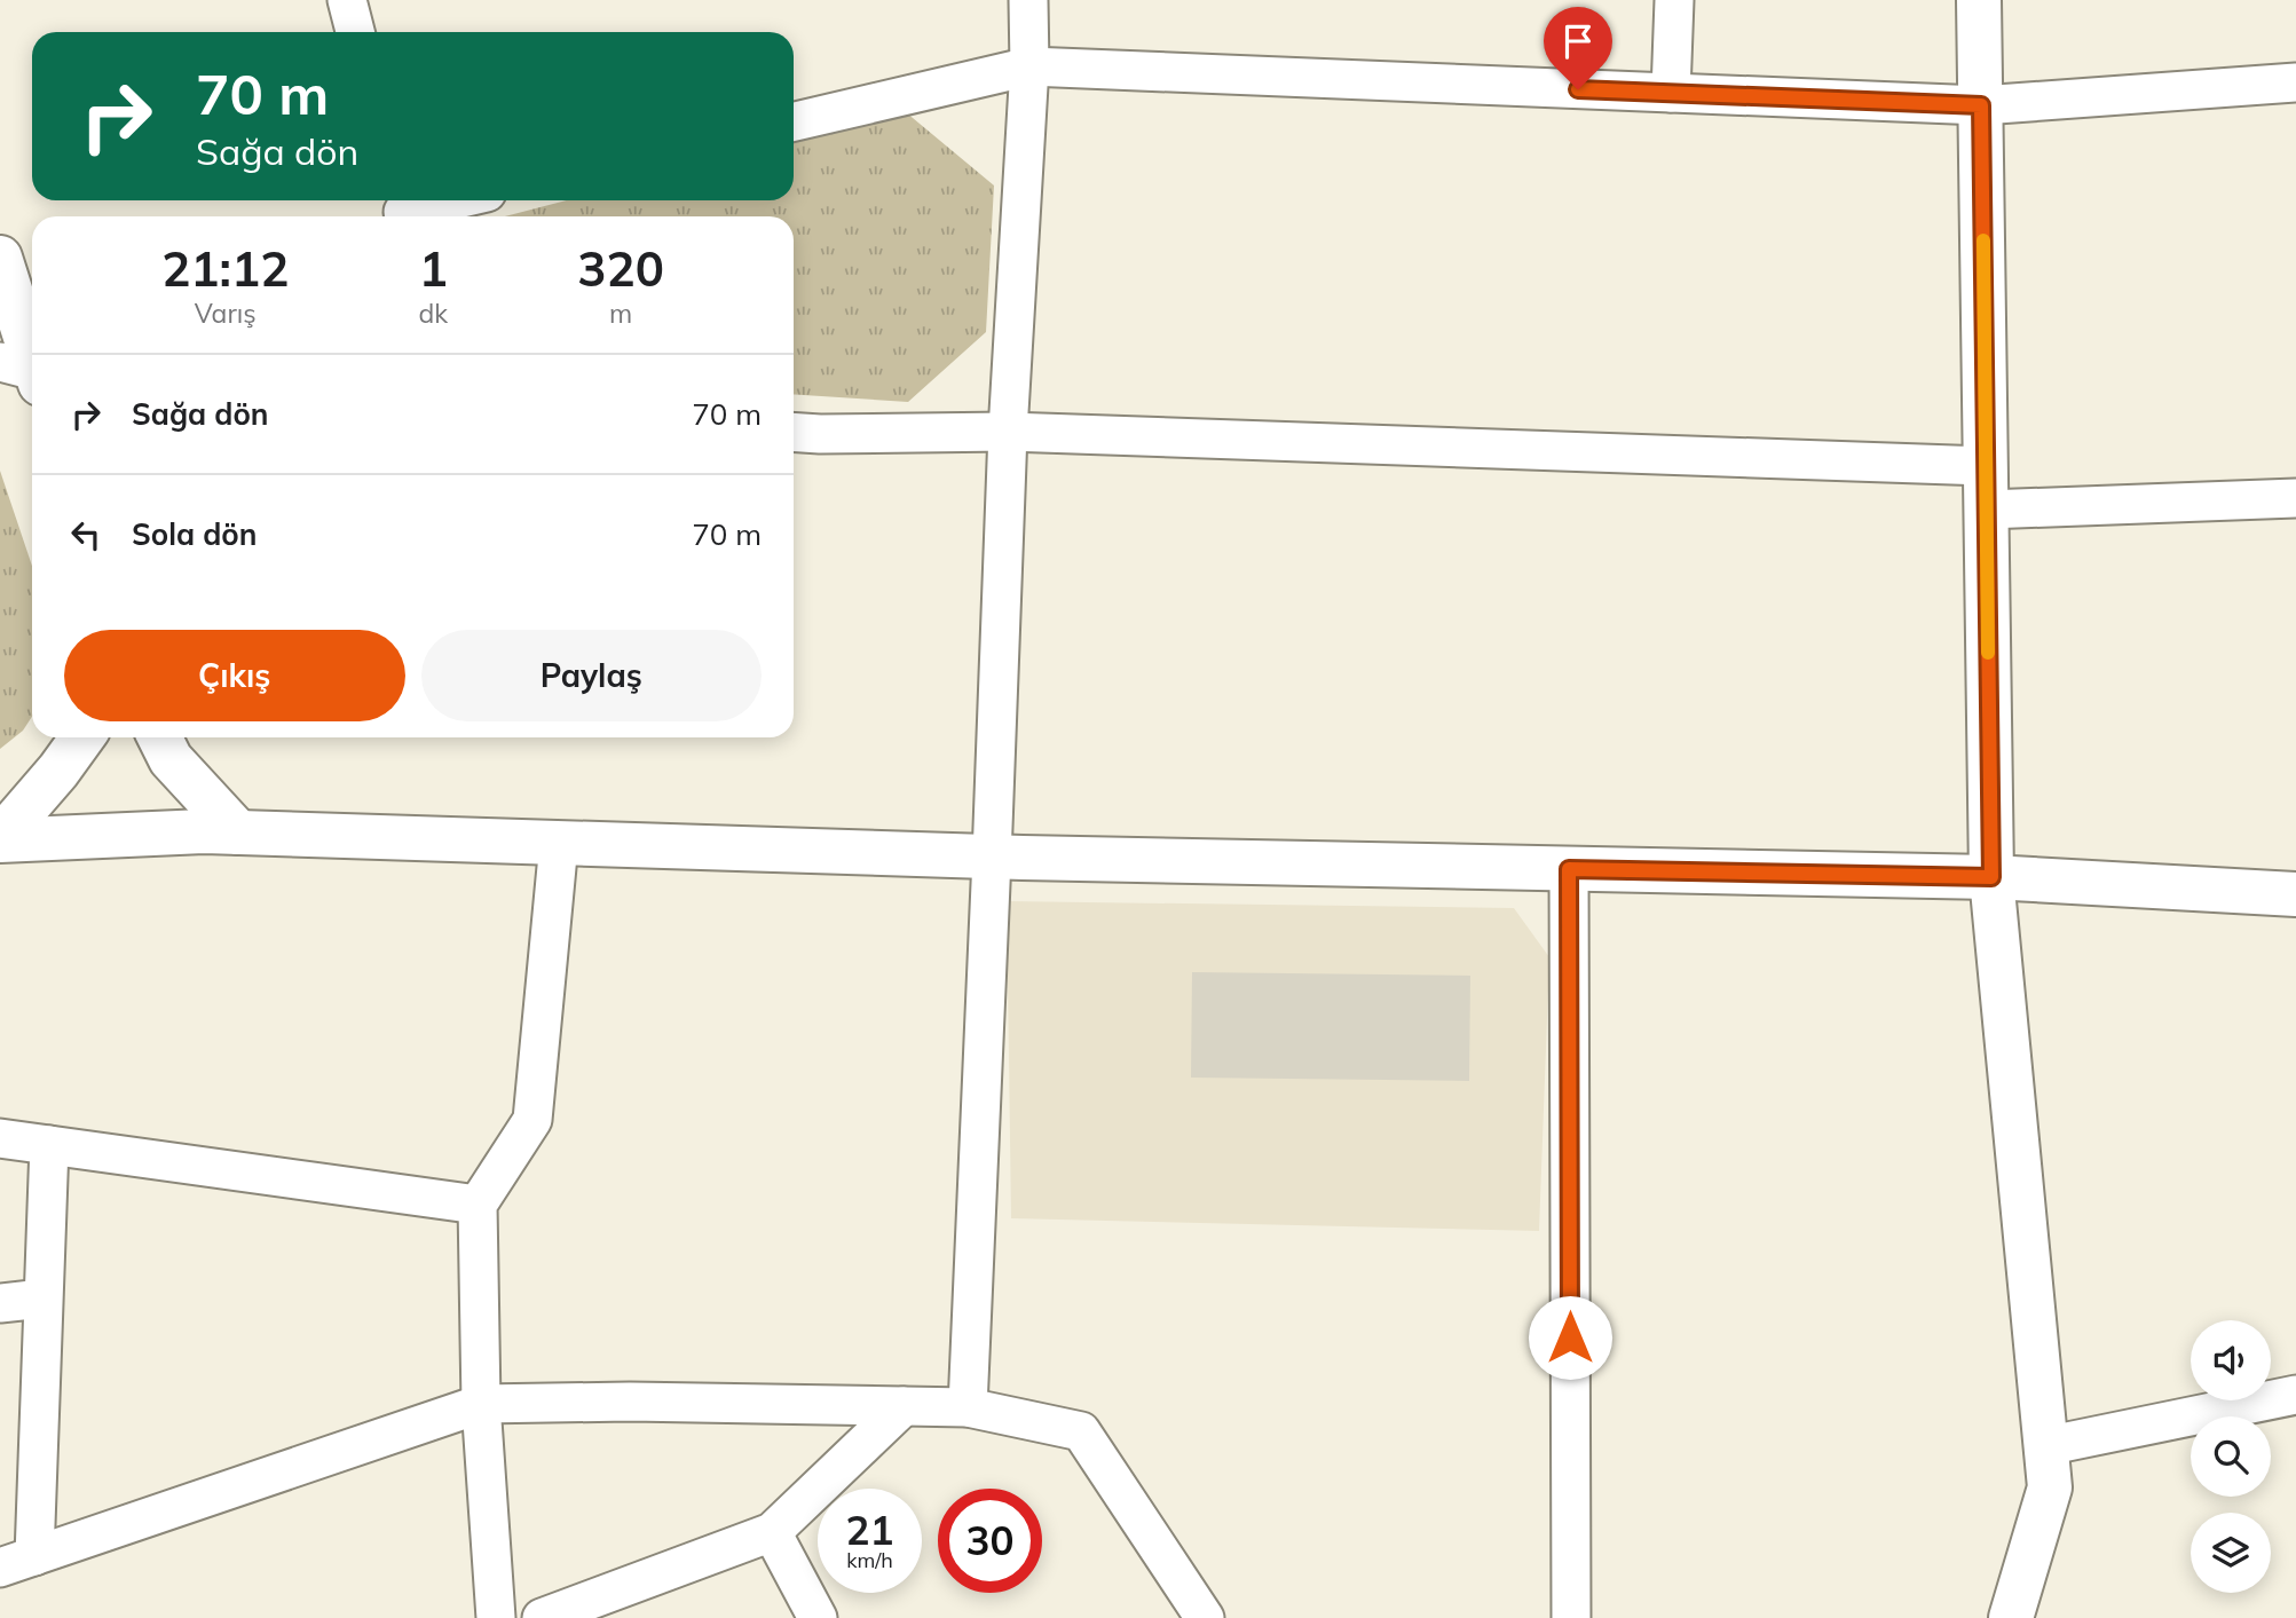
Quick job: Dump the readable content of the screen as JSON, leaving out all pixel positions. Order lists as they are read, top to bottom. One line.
{"page":{"turn":["70 m","Sağa dön"],"eta":["21:12","Varış","1","dk","320","m"],"list":[{"name":"Sağa dön","value":"70 m"},{"name":"Sola dön","value":"70 m"}],"buttons":["Çıkış","Paylaş"],"speed":"21 km/h","limit":"30"}}
